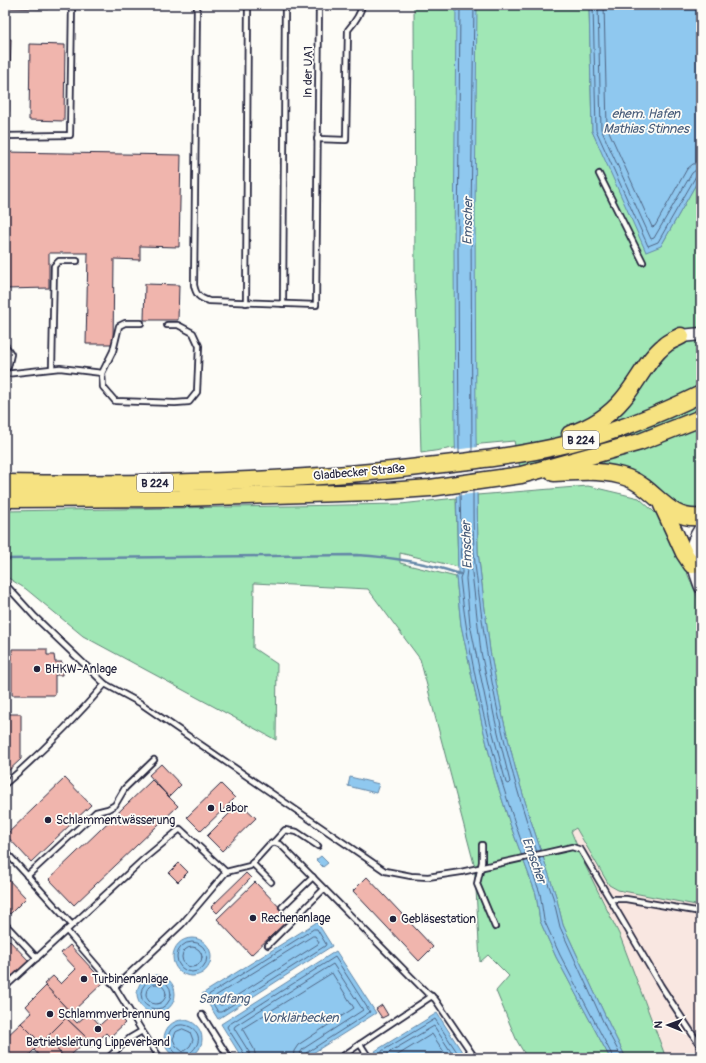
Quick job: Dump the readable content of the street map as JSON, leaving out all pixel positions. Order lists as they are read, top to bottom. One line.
{"streets":{"highway":["B 224","Gladbecker Straße"],"lane":["In der UA1"]},"water":["ehem. Hafen Mathias Stinnes","Emscher","Sandfang","Vorklärbecken"],"places":["BHKW-Anlage","Labor","Schlammentwässerung","Rechenanlage","Gebläsestation","Turbinenanlage","Schlammverbrennung","Betriebsleitung Lippeverband"],"north":"left"}
